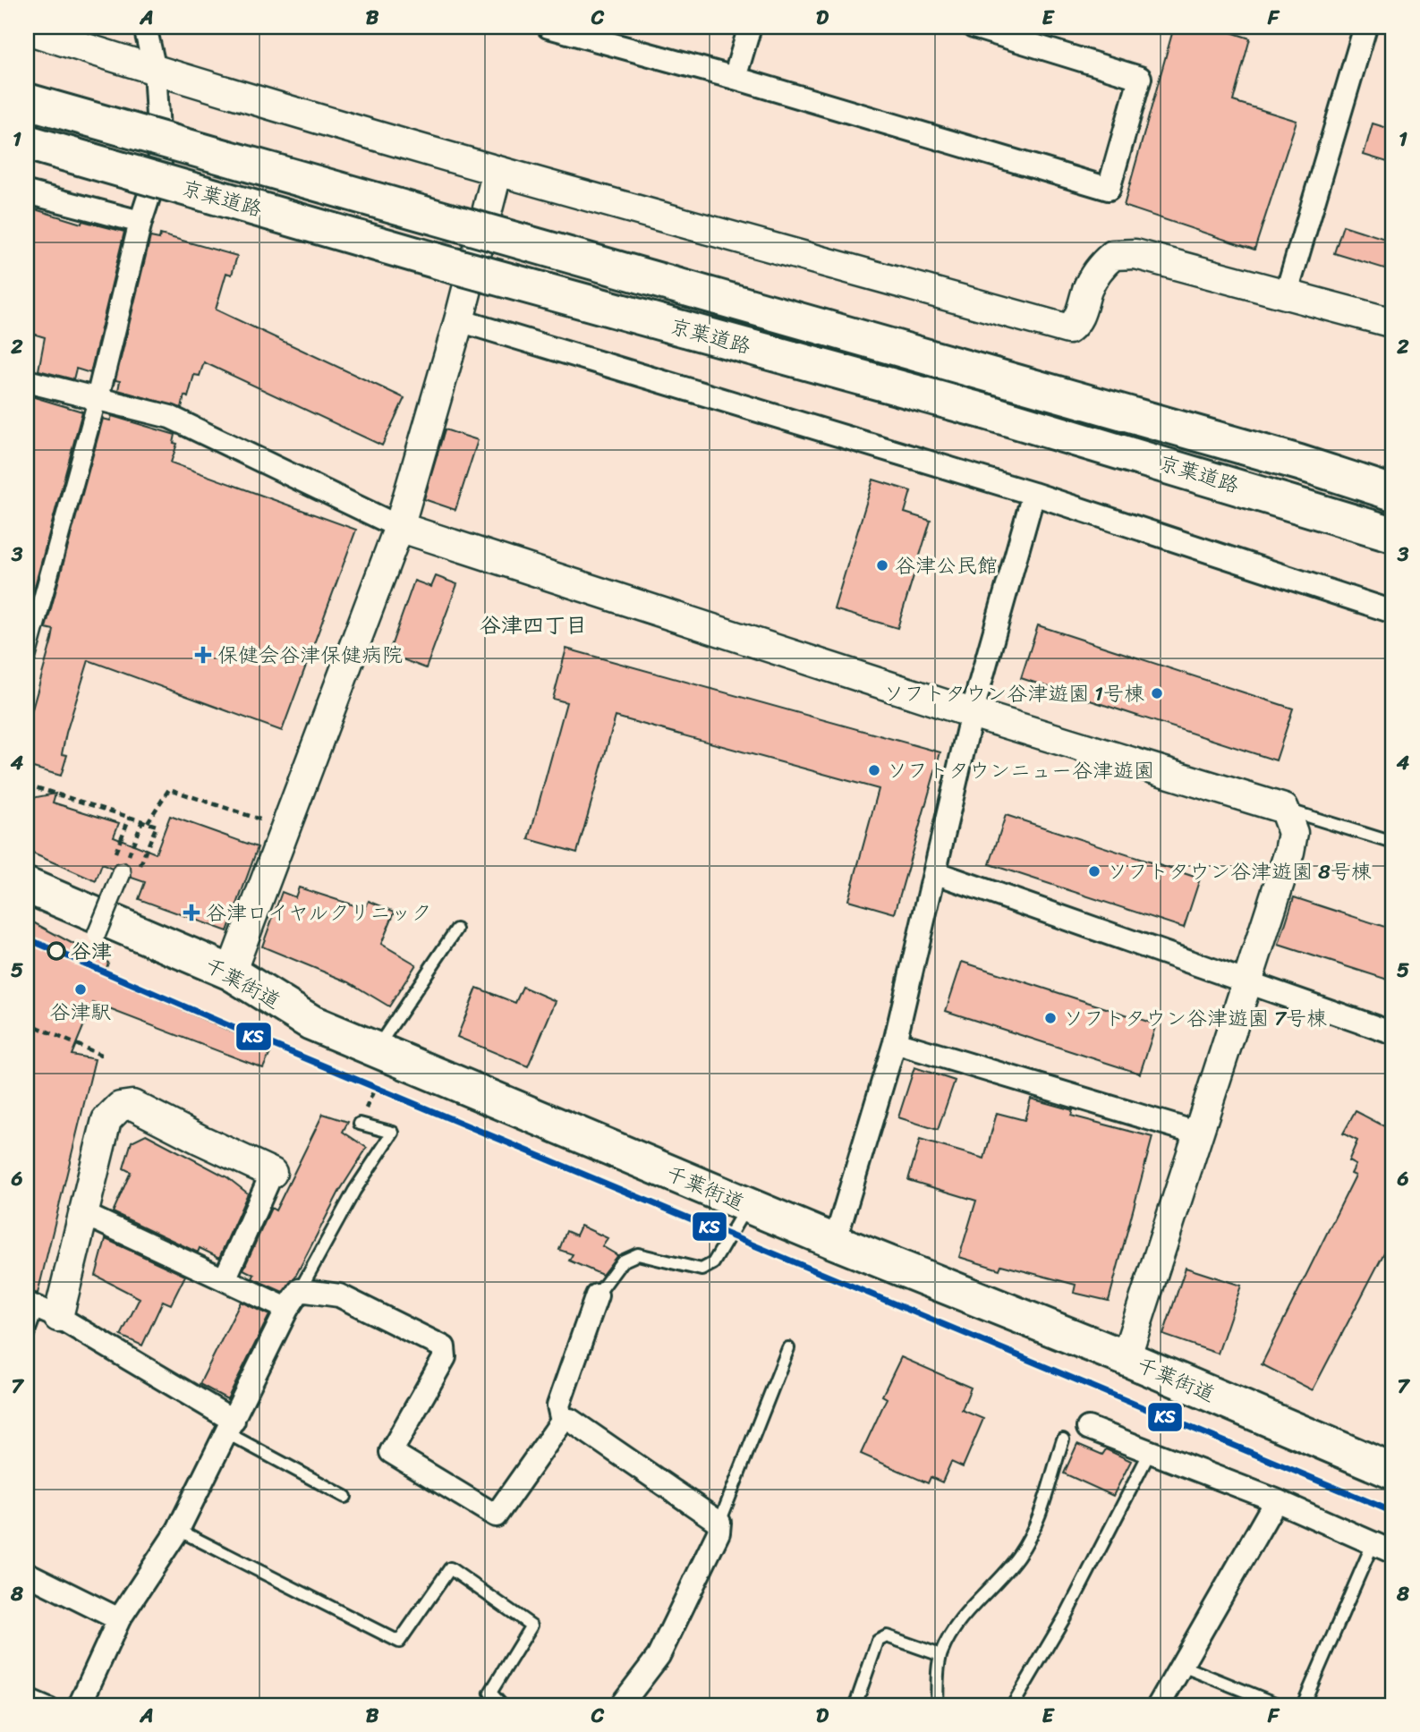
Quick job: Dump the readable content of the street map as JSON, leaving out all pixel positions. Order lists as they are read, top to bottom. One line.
{"streets":{"highway":["京葉道路","千葉街道"]},"districts":["谷津四丁目"],"places":{"other":["谷津公民館","ソフトタウン谷津遊園 1号棟","ソフトタウンニュー谷津遊園","ソフトタウン谷津遊園 8号棟","谷津","谷津駅","ソフトタウン谷津遊園 7号棟"],"health":["保健会谷津保健病院","谷津ロイヤルクリニック"]},"lines":["transit line KS"],"grid":{"columns":["A","B","C","D","E","F"],"rows":["1","2","3","4","5","6","7","8"]}}
